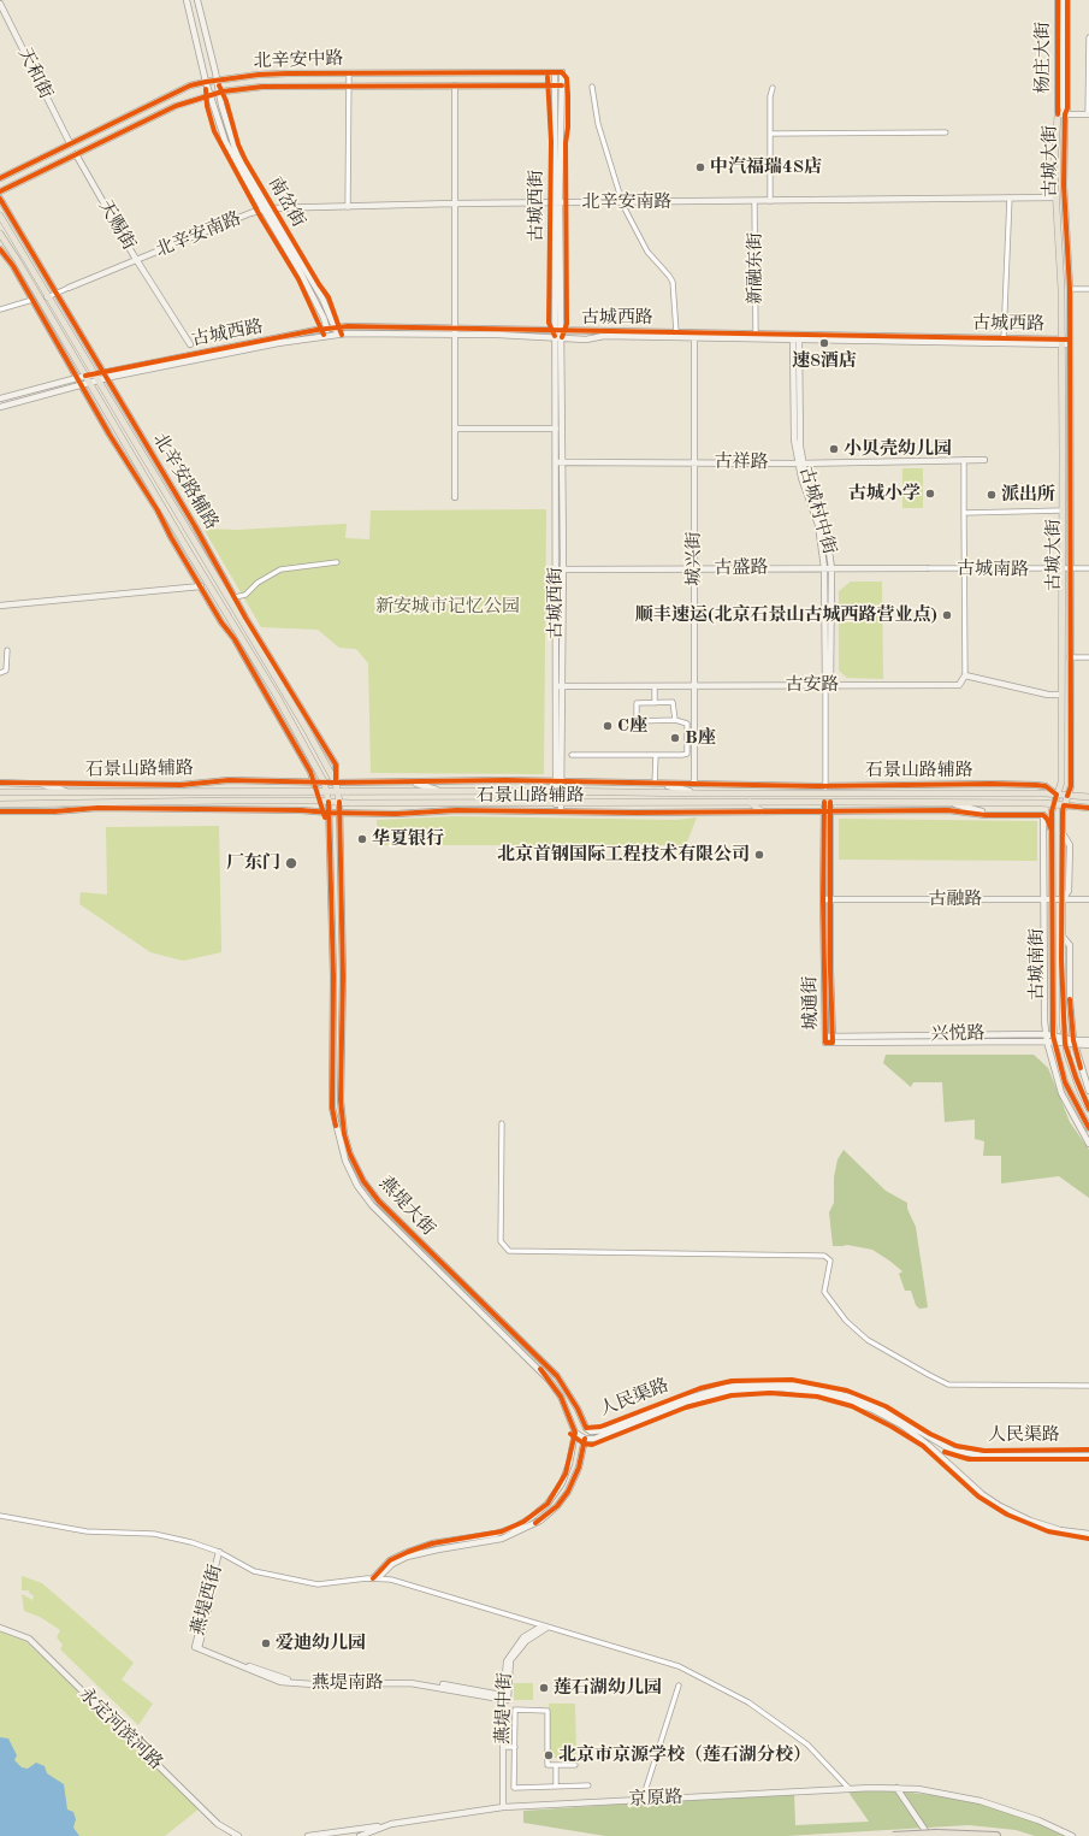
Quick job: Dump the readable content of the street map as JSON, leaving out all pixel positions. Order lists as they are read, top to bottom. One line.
{"streets":{"main road":["北辛安中路","古城大街","古城南街"],"street":["杨庄大街","天和街","南岔街","北辛安南路","古城西街","天赐街","新融东街","古城西路","古祥路","北辛安路辅路","古城村中街","城兴街","古盛路","古城南路","古安路","石景山路辅路","古融路","城通街","兴悦路","燕堤大街","人民渠路","燕堤西街","燕堤南路","燕堤中街","永定河滨河路","京原路"]},"crossings":[["杨庄大街","古城大街"],["北辛安中路","天和街"],["北辛安中路","南岔街"],["北辛安中路","古城西街"],["北辛安中路","天赐街"],["古城大街","北辛安南路"],["古城大街","古城西路"],["古城大街","古城南路"],["古城大街","石景山路辅路"],["古城大街","古城南街"],["南岔街","北辛安南路"],["南岔街","古城西路"],["北辛安南路","古城西街"],["北辛安南路","天赐街"],["北辛安南路","新融东街"],["古城西街","古城西路"],["古城西街","古祥路"],["古城西街","古盛路"],["古城西街","古安路"],["古城西街","石景山路辅路"],["新融东街","古城西路"],["古城西路","北辛安路辅路"],["古城西路","古城村中街"],["古城西路","城兴街"],["古祥路","古城村中街"],["古祥路","城兴街"],["北辛安路辅路","石景山路辅路"],["古城村中街","古盛路"],["古城村中街","古安路"],["城兴街","古盛路"],["城兴街","古安路"],["城兴街","石景山路辅路"],["古盛路","古城南路"],["石景山路辅路","古城南街"],["石景山路辅路","城通街"],["石景山路辅路","燕堤大街"],["古融路","古城南街"],["古融路","城通街"],["古城南街","兴悦路"],["城通街","兴悦路"],["燕堤大街","人民渠路"],["燕堤西街","燕堤南路"],["燕堤南路","燕堤中街"],["燕堤中街","京原路"]],"parks":["新安城市记忆公园"],"places":["中汽福瑞4S店","速8酒店","小贝壳幼儿园","古城小学","派出所","顺丰速运(北京石景山古城西路营业点)","C座","B座","华夏银行","北京首钢国际工程技术有限公司","厂东门","爱迪幼儿园","莲石湖幼儿园","北京市京源学校（莲石湖分校）"]}
